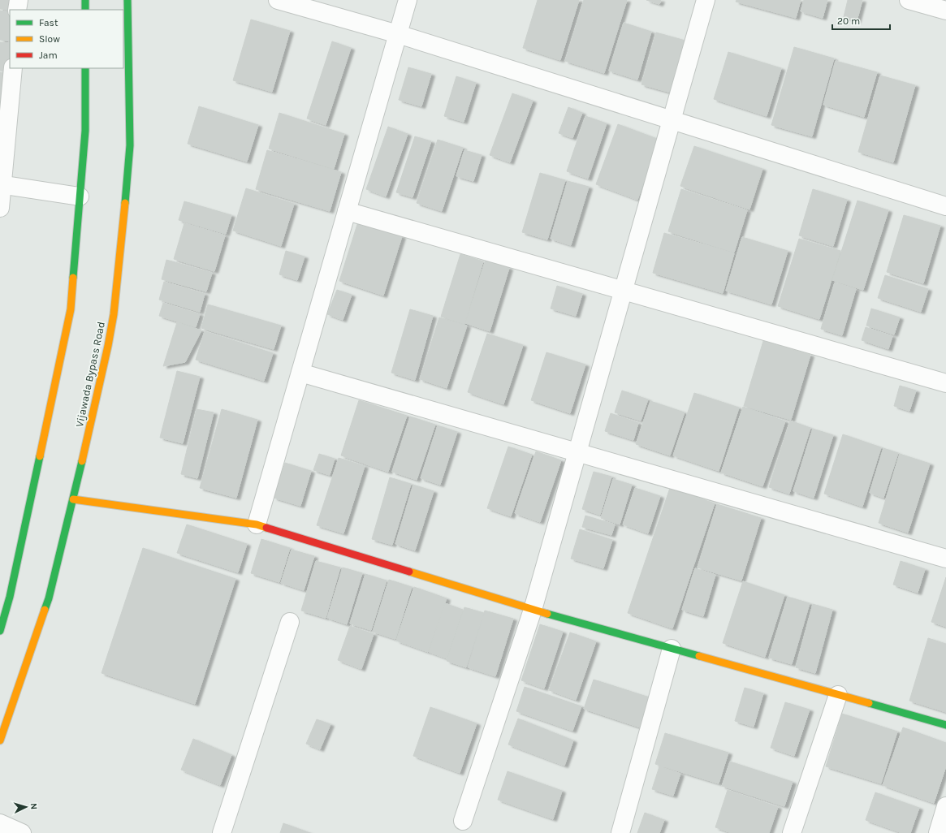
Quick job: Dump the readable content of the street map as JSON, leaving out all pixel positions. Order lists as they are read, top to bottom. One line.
{"streets":{"main road":["Vijawada Bypass Road"]},"legend":["Fast","Slow","Jam"],"scale_bar":"20 m","north":"right"}
